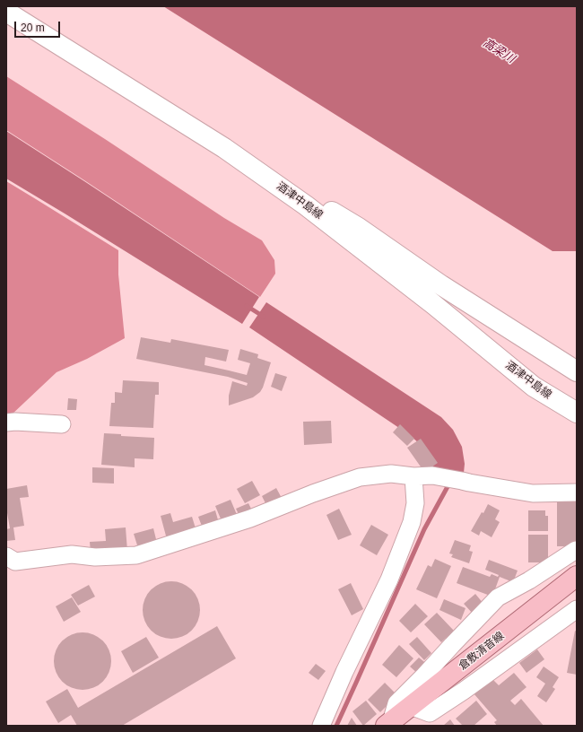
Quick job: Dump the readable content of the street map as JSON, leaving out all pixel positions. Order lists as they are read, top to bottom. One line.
{"streets":{"main road":["酒津中島線","倉敷清音線"]},"water":["高梁川"],"scale_bar":"20 m"}
